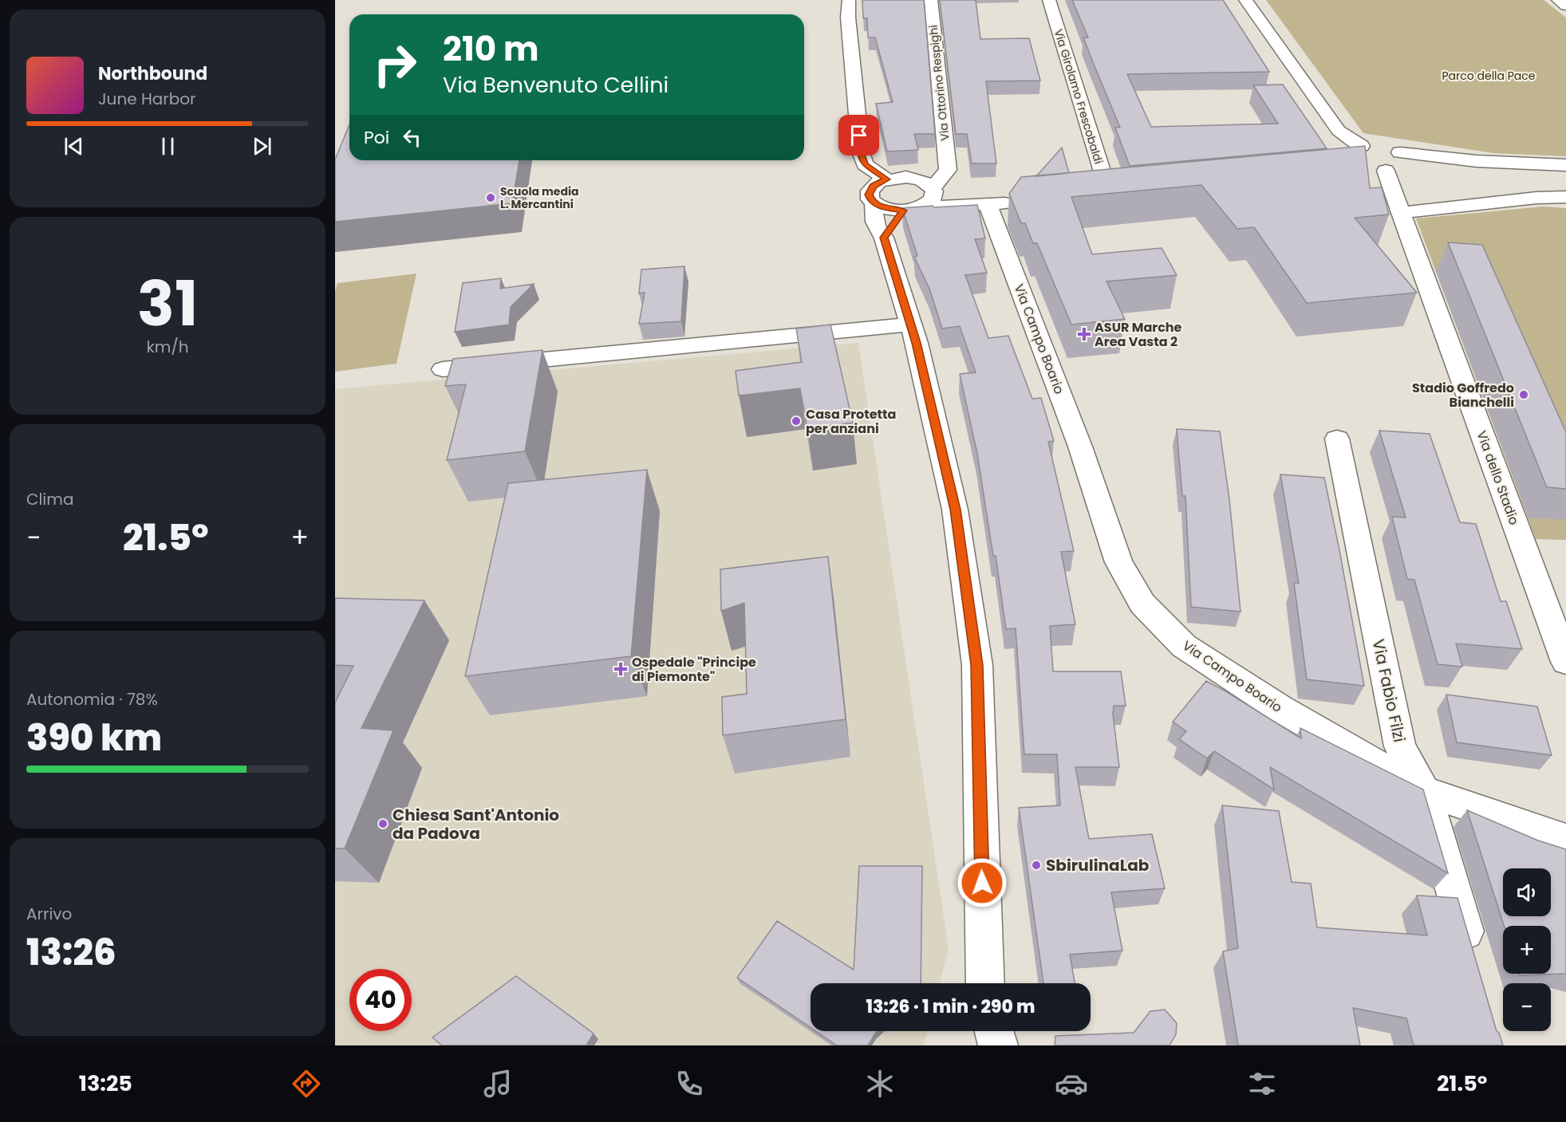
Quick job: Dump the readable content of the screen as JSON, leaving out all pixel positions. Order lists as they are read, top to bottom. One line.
{"streets":{"street":["Via Ottorino Respighi","Via Girolamo Frescobaldi","Via Campo Boario","Via dello Stadio","Via Fabio Filzi"]},"crossings":[["Via Campo Boario","Via Fabio Filzi"]],"parks":["Parco della Pace"],"places":{"other":["Scuola media L. Mercantini","Stadio Goffredo Bianchelli","Casa Protetta per anziani","Chiesa Sant'Antonio da Padova","SbirulinaLab"],"health":["ASUR Marche Area Vasta 2","Ospedale \"Principe di Piemonte\""]},"page":{"turn":["210 m","Via Benvenuto Cellini"],"song":["Northbound","June Harbor"],"then":"Poi","tile":[["31","km/h"],"Clima",["Autonomia · 78%","390 km"],["Arrivo","13:26"]],"heat":["−","21.5°","+"],"map_buttons":["+","−"],"limit":"40","trip":"13:26 · 1 min · 290 m","tabs":["13:25","21.5°"]}}
